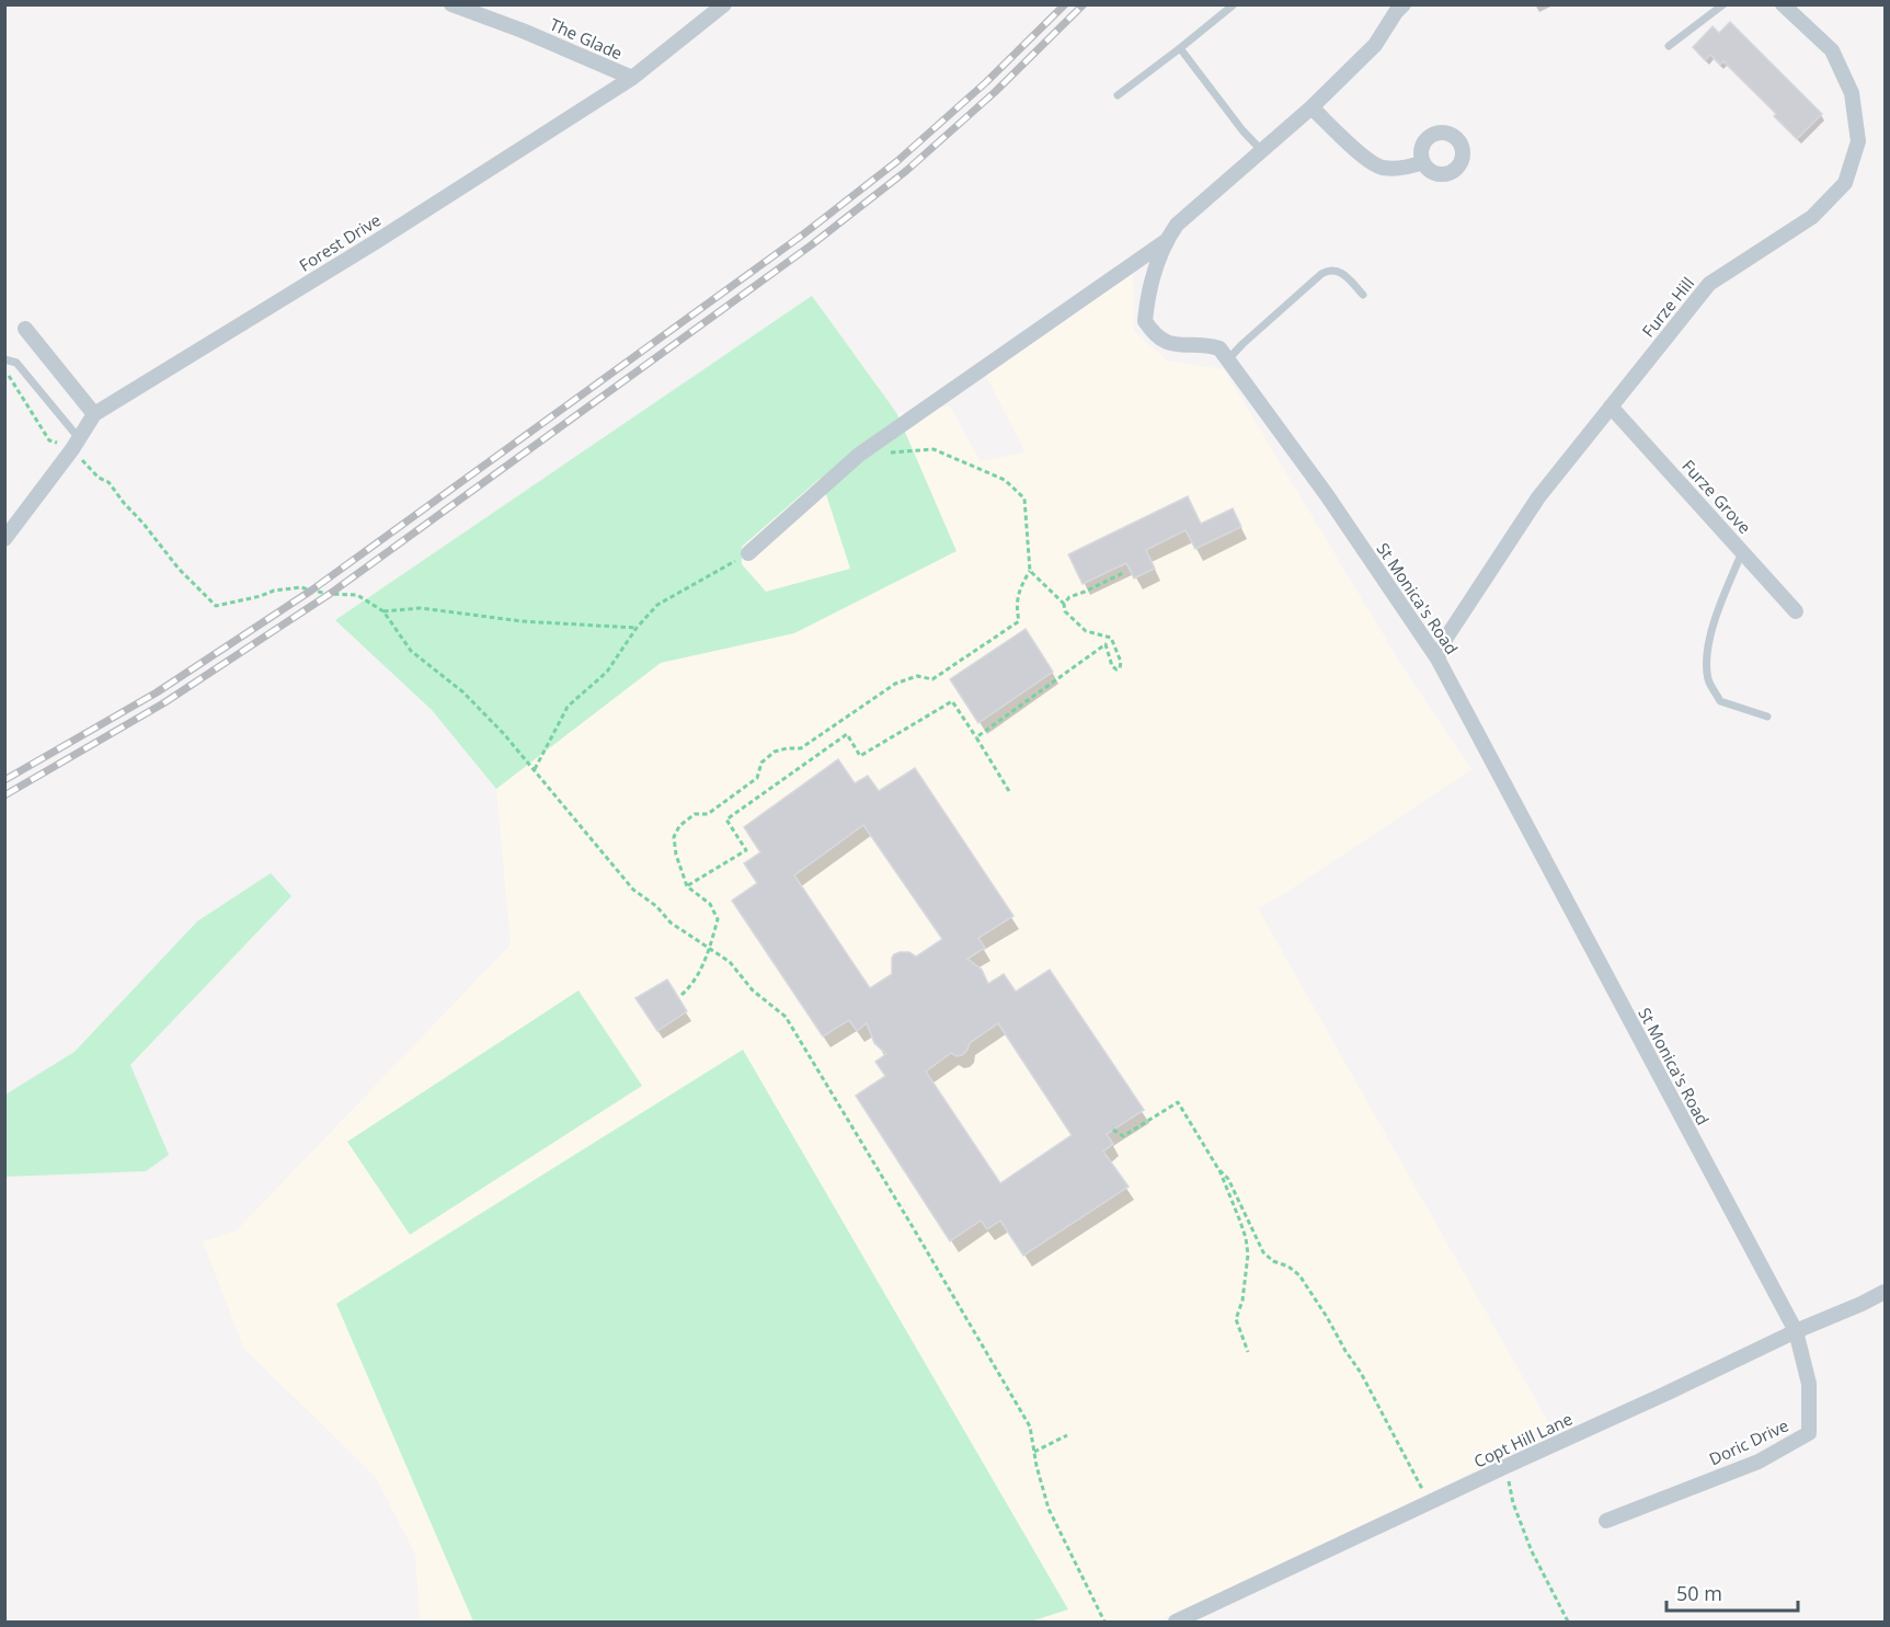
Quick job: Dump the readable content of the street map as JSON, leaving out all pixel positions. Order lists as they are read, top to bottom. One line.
{"streets":{"street":["The Glade","Forest Drive","Furze Hill","Furze Grove","St Monica's Road","Copt Hill Lane","Doric Drive"]},"crossings":[["The Glade","Forest Drive"],["Furze Hill","Furze Grove"],["Furze Hill","St Monica's Road"],["St Monica's Road","Copt Hill Lane"],["St Monica's Road","Doric Drive"],["Copt Hill Lane","Doric Drive"]],"scale_bar":"50 m"}
